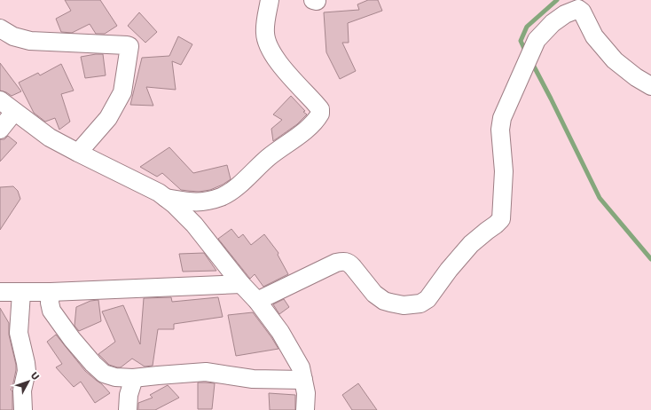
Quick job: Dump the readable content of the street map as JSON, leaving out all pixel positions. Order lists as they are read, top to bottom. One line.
{"north":"top right"}
